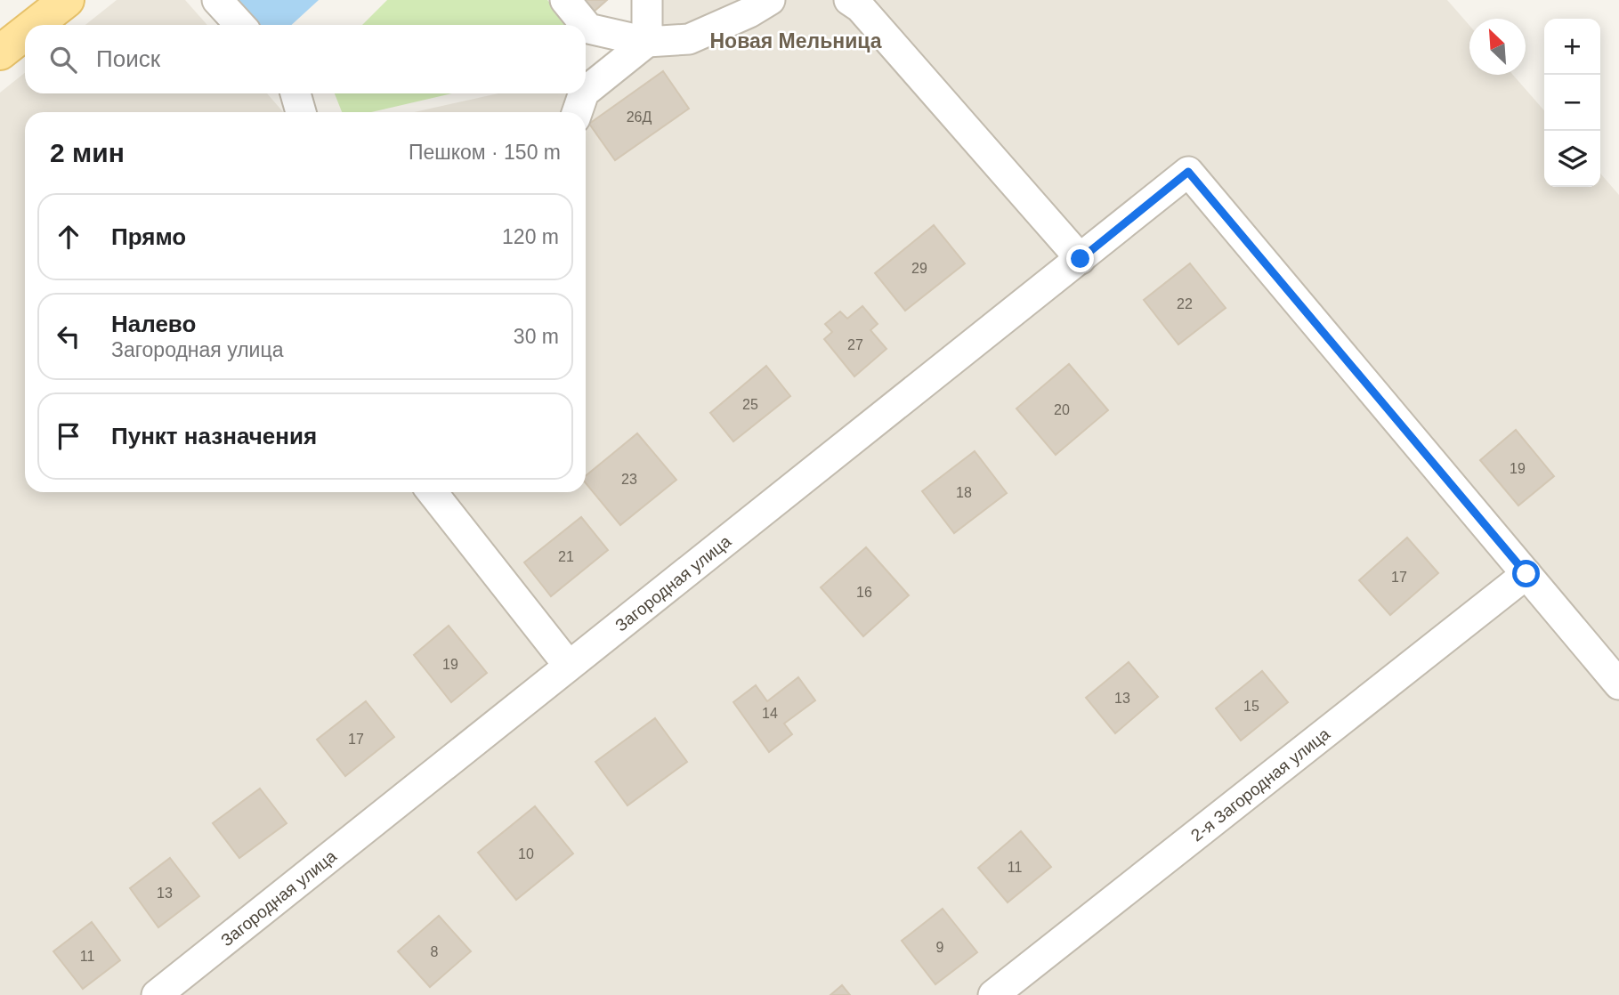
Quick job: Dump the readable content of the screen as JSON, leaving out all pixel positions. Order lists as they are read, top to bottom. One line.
{"streets":{"street":["Загородная улица","2-я Загородная улица"]},"crossings":[["Загородная улица","2-я Загородная улица"]],"districts":["Новая Мельница"],"house_numbers":["26Д","29","22","27","25","20","19","23","18","21","17","16","19","13","15","14","17","10","11","13","9","8","11"],"north":"top left","page":{"map_buttons":["+","−"],"search":"Поиск","heading":["2 мин","Пешком · 150 m"],"list":[["Прямо","120 m"],["Налево","Загородная улица","30 m"],"Пункт назначения"]}}
